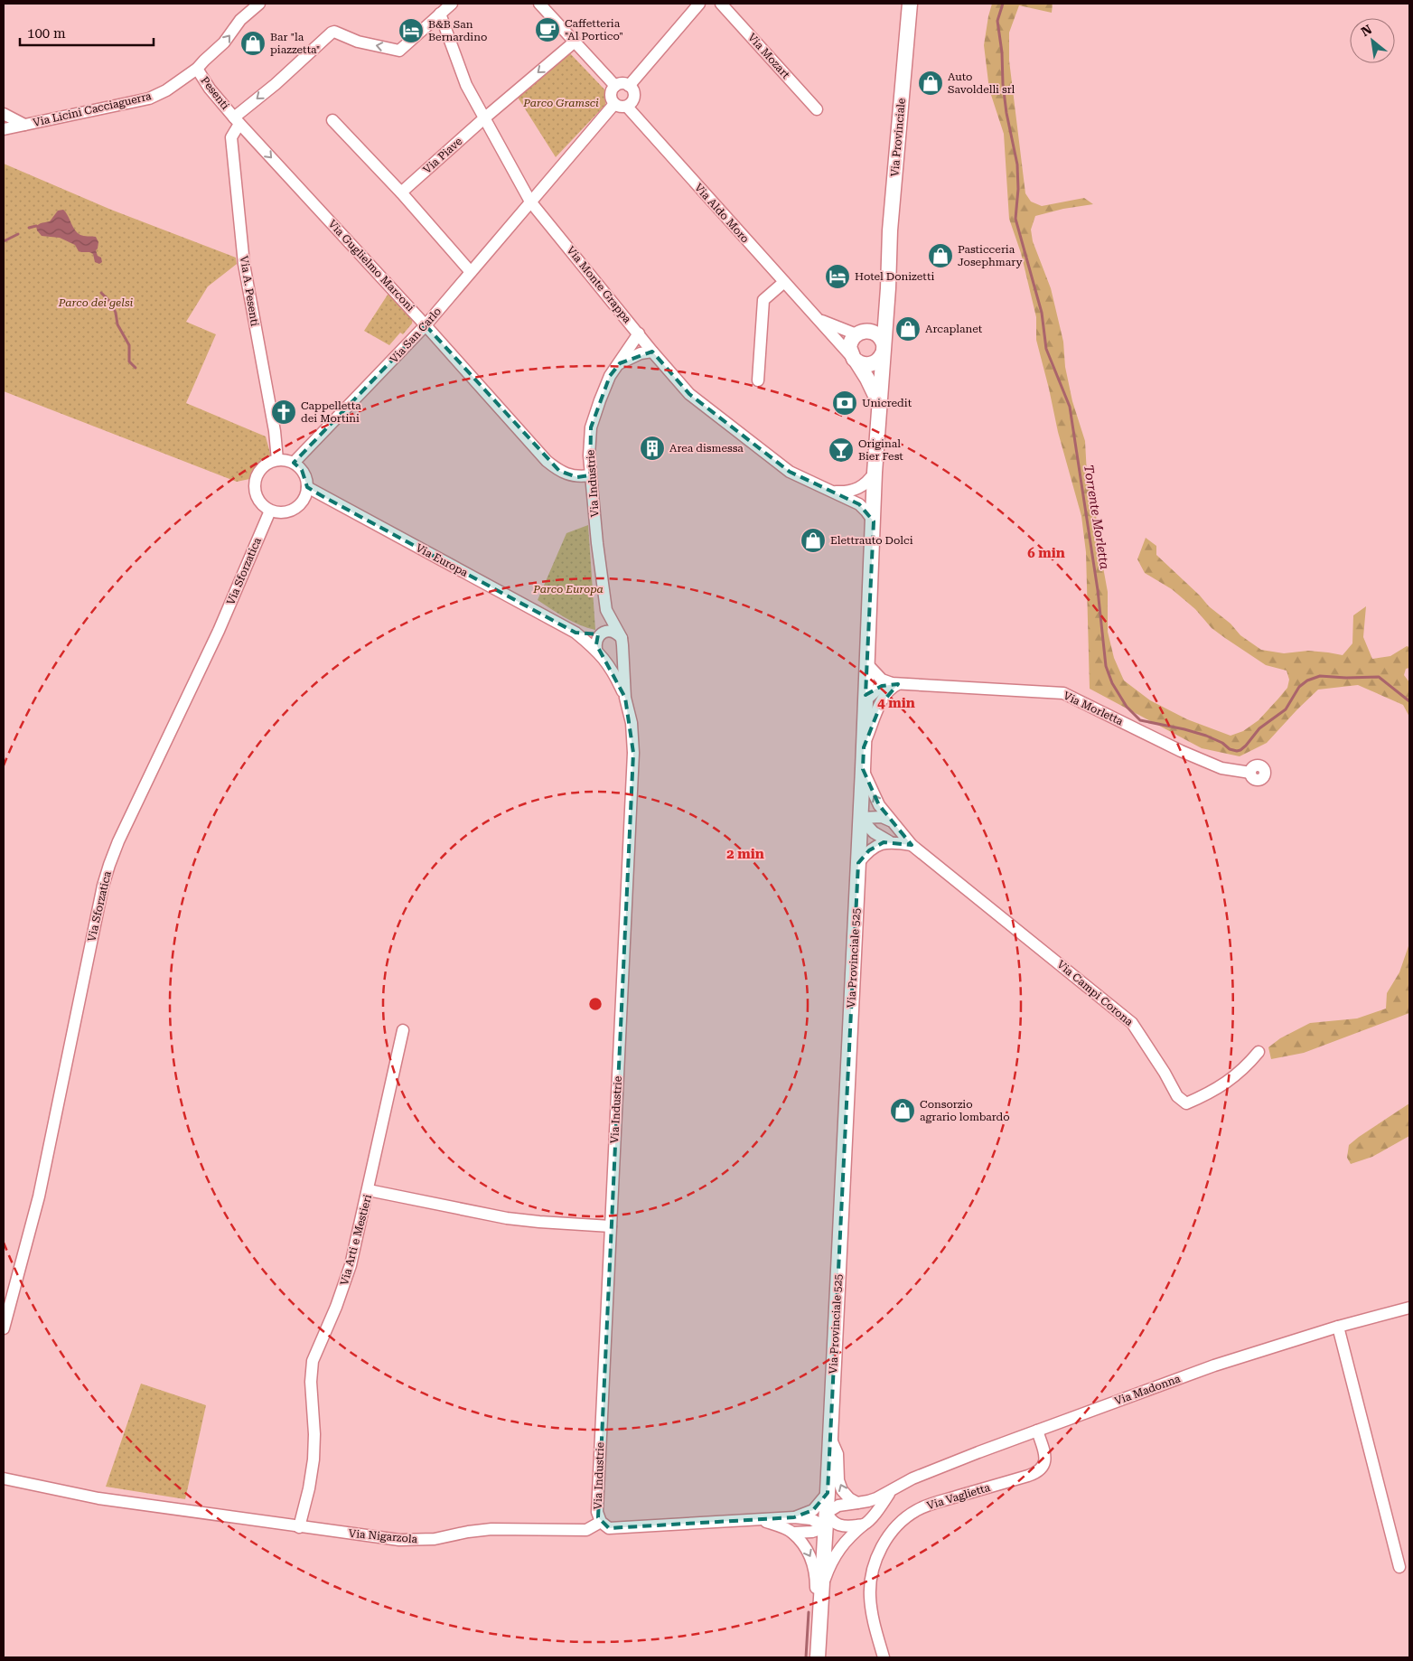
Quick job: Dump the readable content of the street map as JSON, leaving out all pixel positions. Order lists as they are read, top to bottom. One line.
{"streets":{"main road":["Via Provinciale","Via Provinciale 525"],"street":["Via Mozart","Pesenti","Via Licini Cacciaguerra","Via Piave","Via Aldo Moro","Via Guglielmo Marconi","Via Monte Grappa","Via A. Pesenti","Via San Carlo","Via Industrie","Via Europa","Via Sforzatica","Via Morletta","Via Campi Corona","Via Arti e Mestieri","Via Madonna","Via Vaglietta","Via Nigarzola"]},"crossings":[["Pesenti","Via Licini Cacciaguerra"],["Pesenti","Via Guglielmo Marconi"],["Pesenti","Via A. Pesenti"],["Via Provinciale","Via Provinciale 525"],["Via Piave","Via Monte Grappa"],["Via Aldo Moro","Via San Carlo"],["Via Aldo Moro","Via Provinciale 525"],["Via Guglielmo Marconi","Via A. Pesenti"],["Via Guglielmo Marconi","Via San Carlo"],["Via Guglielmo Marconi","Via Industrie"],["Via Monte Grappa","Via San Carlo"],["Via Monte Grappa","Via Industrie"],["Via A. Pesenti","Via San Carlo"],["Via A. Pesenti","Via Europa"],["Via A. Pesenti","Via Sforzatica"],["Via San Carlo","Via Europa"],["Via San Carlo","Via Sforzatica"],["Via Industrie","Via Europa"],["Via Industrie","Via Arti e Mestieri"],["Via Industrie","Via Nigarzola"],["Via Europa","Via Sforzatica"],["Via Provinciale 525","Via Campi Corona"],["Via Provinciale 525","Via Madonna"],["Via Arti e Mestieri","Via Nigarzola"],["Via Madonna","Via Vaglietta"]],"one_way":["Via Piave"],"water":["Torrente Morletta"],"parks":["Parco Gramsci","Parco dei gelsi","Parco Europa"],"places":{"cafe":["Caffetteria \"Al Portico\""],"hotel":["B&B San Bernardino","Hotel Donizetti"],"shop":["Bar \"la piazzetta\"","Auto Savoldelli srl","Pasticceria Josephmary","Arcaplanet","Elettrauto Dolci","Consorzio agrario lombardo"],"bank":["Unicredit"],"church":["Cappelletta dei Mortini"],"building":["Area dismessa"],"bar":["Original Bier Fest"]},"scale_bar":"100 m","north":"top left","rings":["6 min","4 min","2 min"]}
